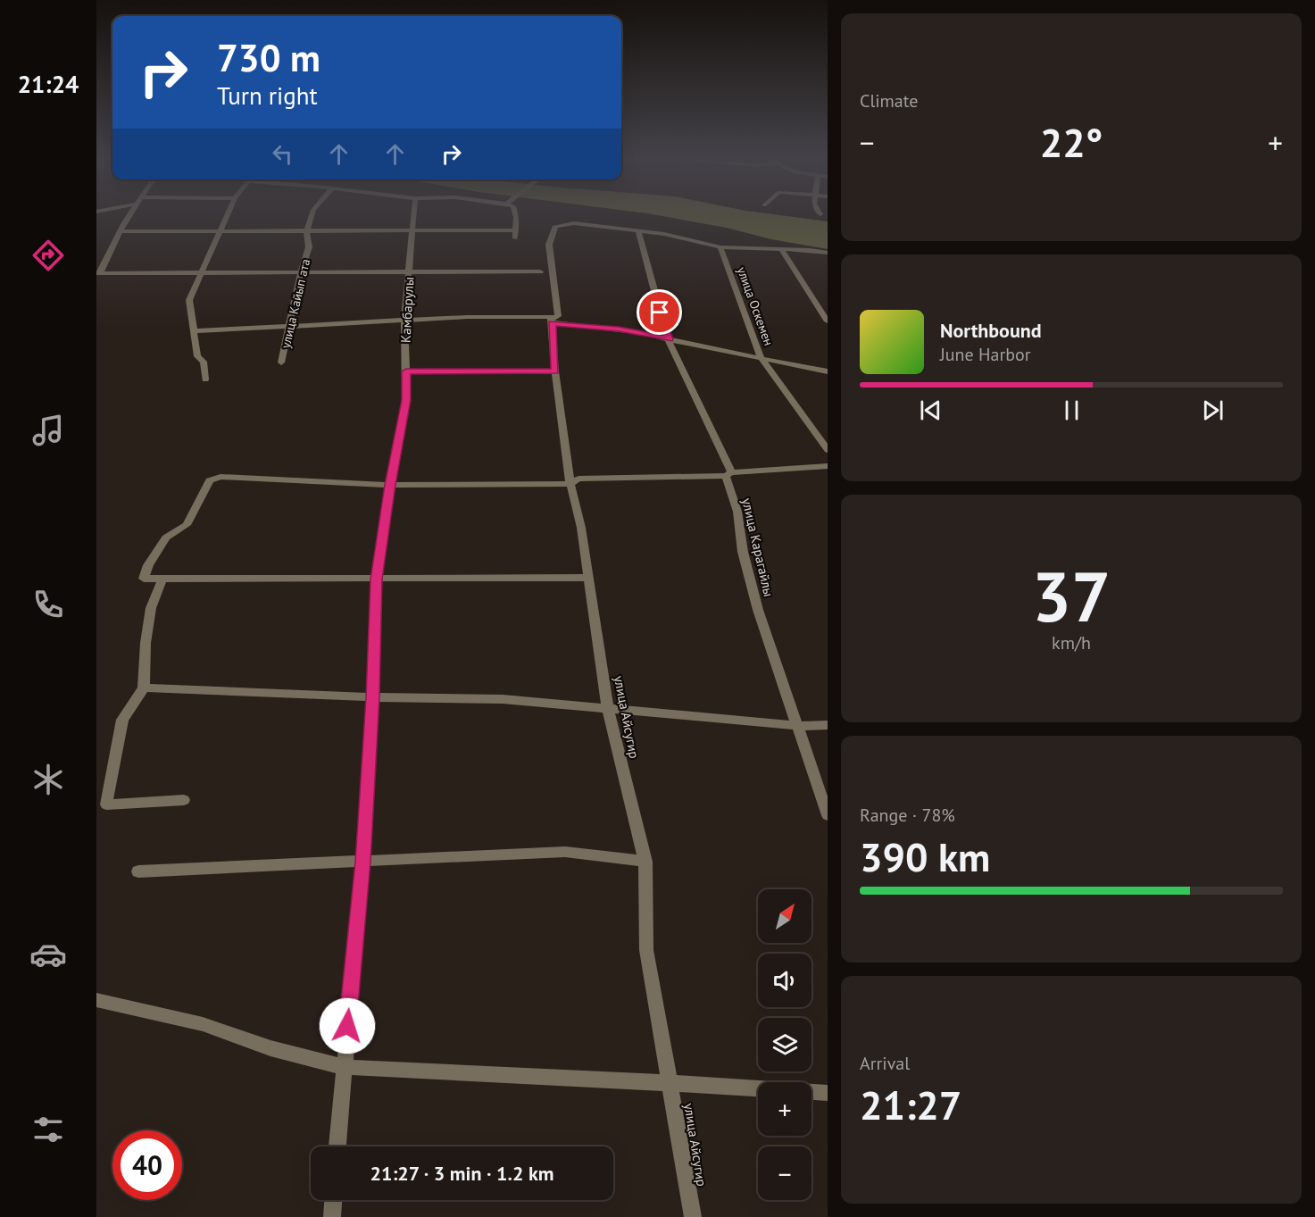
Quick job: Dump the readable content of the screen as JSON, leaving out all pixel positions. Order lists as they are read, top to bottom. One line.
{"streets":{"street":["улица Кайып ата","улица Оскемен","Камбарулы","улица Карагайлы","улица Айсугир"]},"crossings":[["улица Карагайлы","улица Айсугир"]],"north":"top right","page":{"tabs":"21:24","tile":["Climate",["37","km/h"],["Range · 78%","390 km"],["Arrival","21:27"]],"turn":["730 m","Turn right"],"heat":["−","22°","+"],"song":["Northbound","June Harbor"],"map_buttons":["+","−"],"limit":"40","trip":"21:27 · 3 min · 1.2 km"}}
